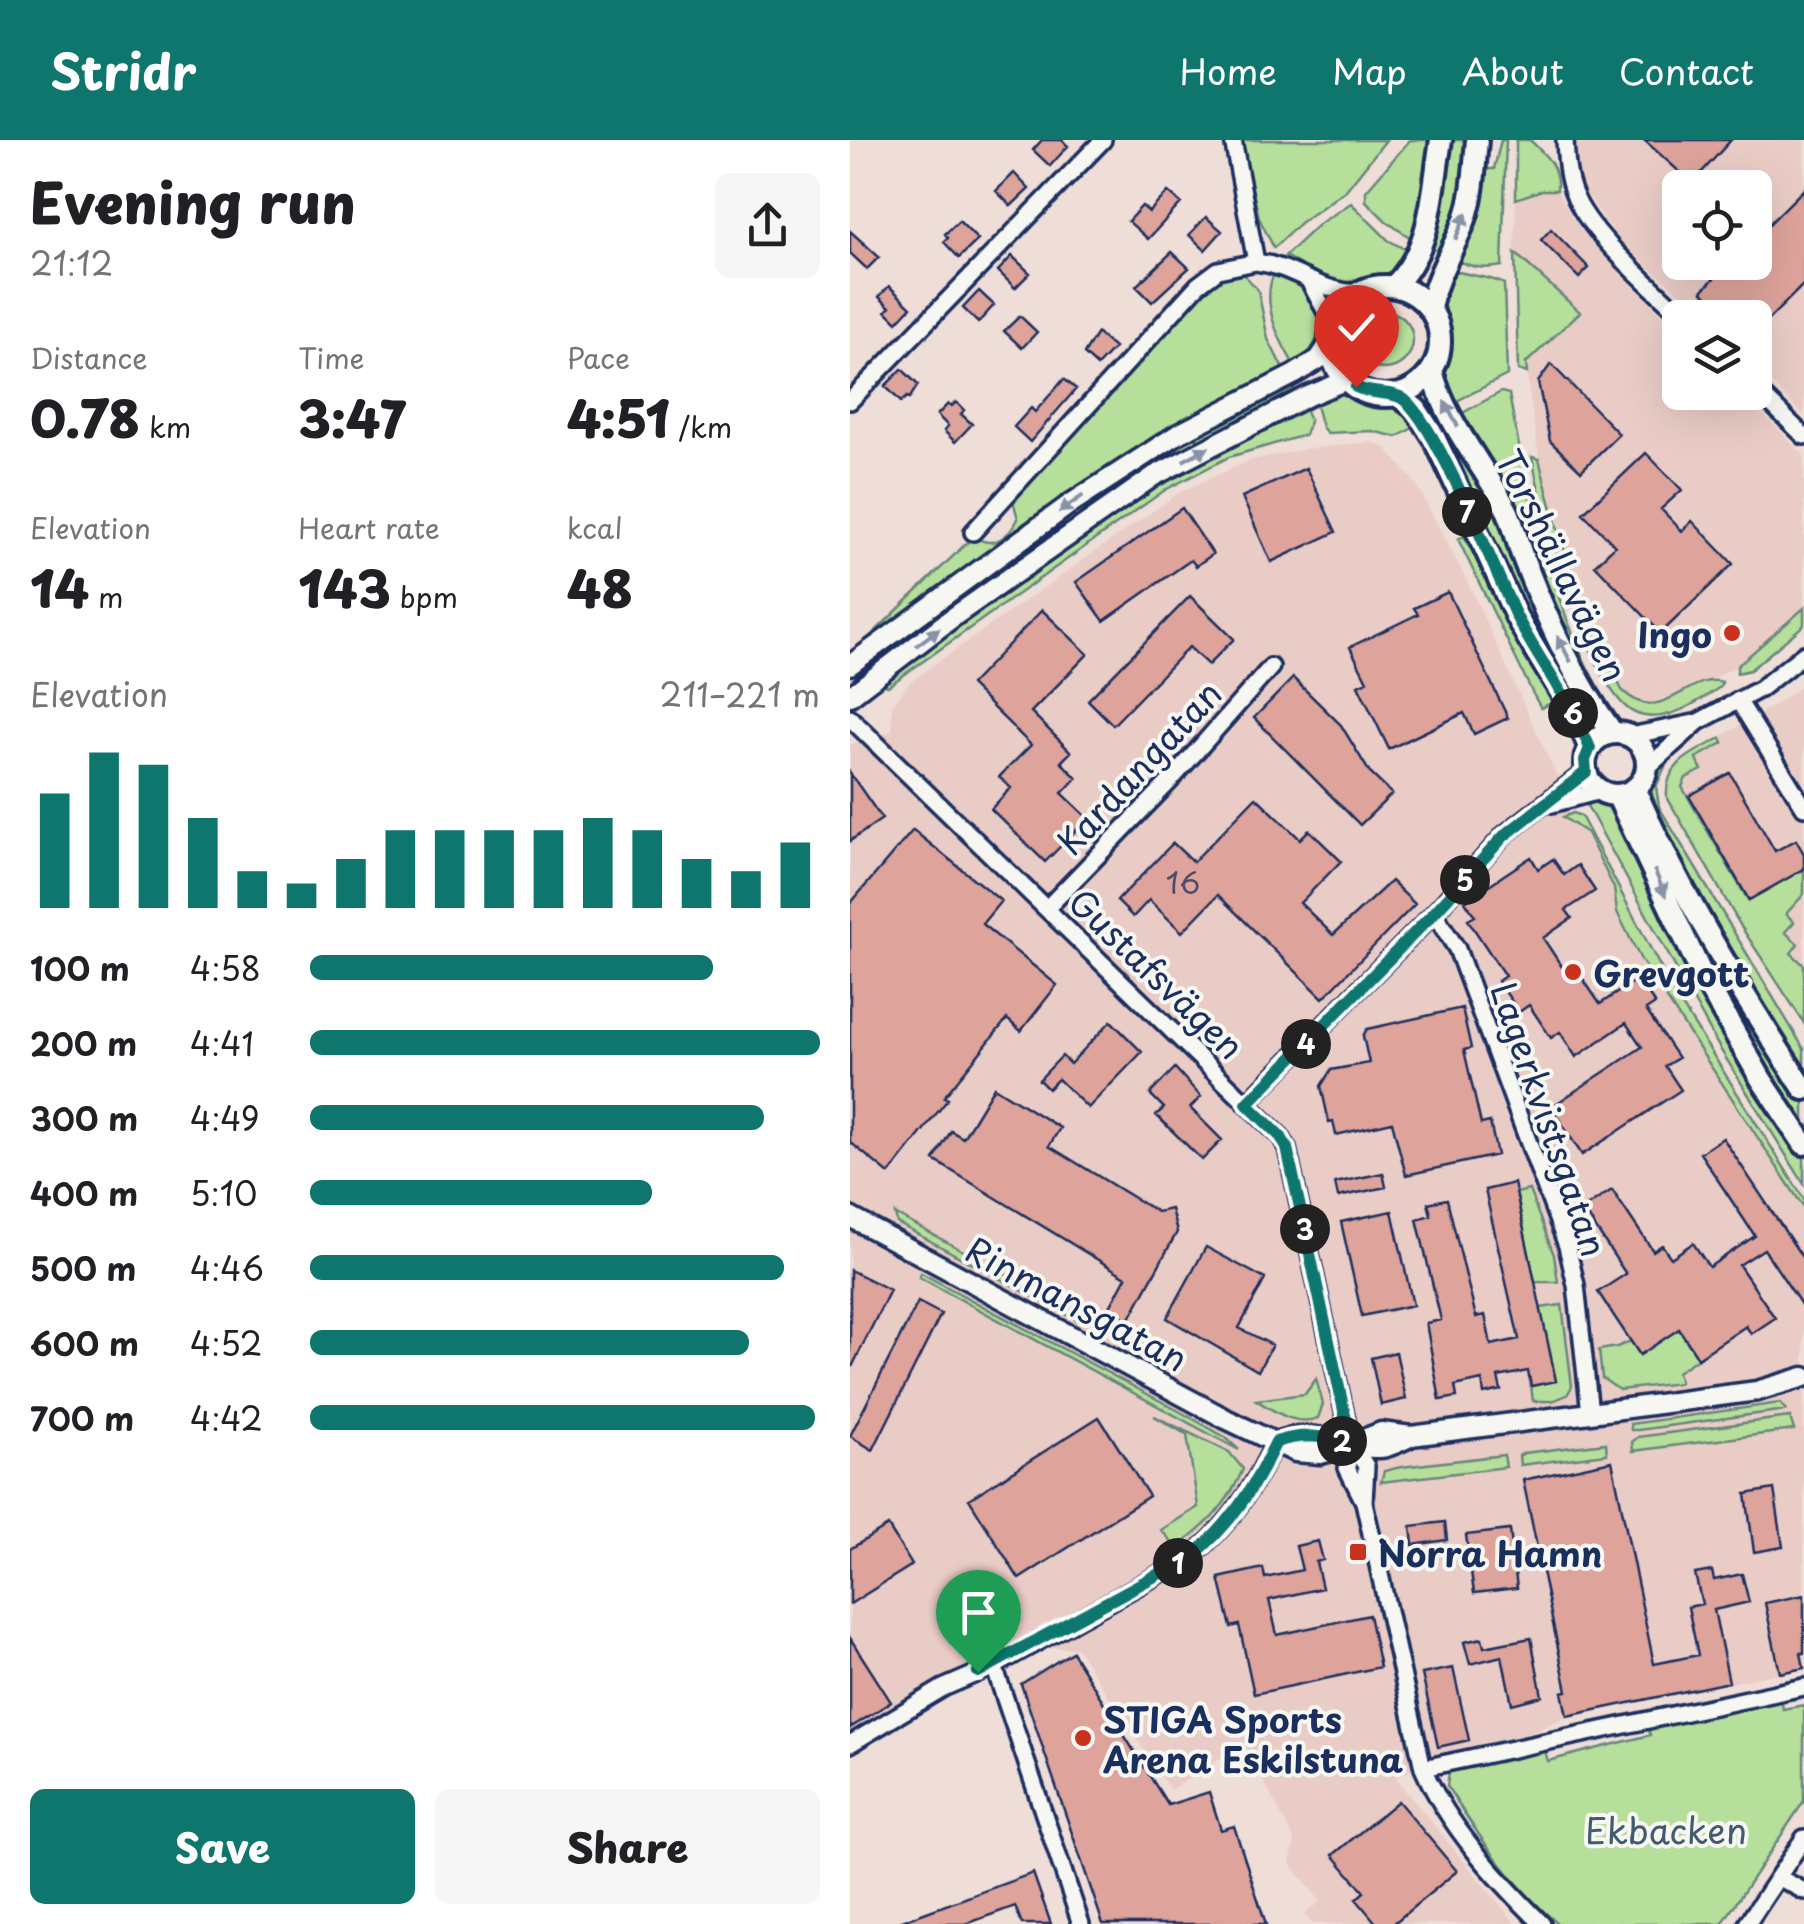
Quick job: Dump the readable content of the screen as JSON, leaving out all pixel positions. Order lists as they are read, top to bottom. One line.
{"streets":{"main road":["Torshällavägen"],"street":["Kardangatan","Gustafsvägen","Lagerkvistsgatan","Rinmansgatan"]},"crossings":[["Kardangatan","Gustafsvägen"],["Gustafsvägen","Rinmansgatan"],["Lagerkvistsgatan","Rinmansgatan"]],"parks":["Ekbacken"],"places":{"other":["Ingo","Grevgott","STIGA Sports Arena Eskilstuna"],"transit":["Norra Hamn"]},"house_numbers":["16"],"page":{"header":"Stridr","nav":["Home","Map","About","Contact"],"heading":["Evening run","21:12"],"stats":[["Distance","0.78 km"],["Time","3:47"],["Pace","4:51 /km"],["Elevation","14 m"],["Heart rate","143 bpm"],["kcal","48"]],"pins":["7","6","5","4","3","2","1"],"chart":["Elevation","211–221 m"],"list":[{"name":"100 m","note":"4:58"},{"name":"200 m","note":"4:41"},{"name":"300 m","note":"4:49"},{"name":"400 m","note":"5:10"},{"name":"500 m","note":"4:46"},{"name":"600 m","note":"4:52"},{"name":"700 m","note":"4:42"}],"buttons":["Save","Share"]}}
